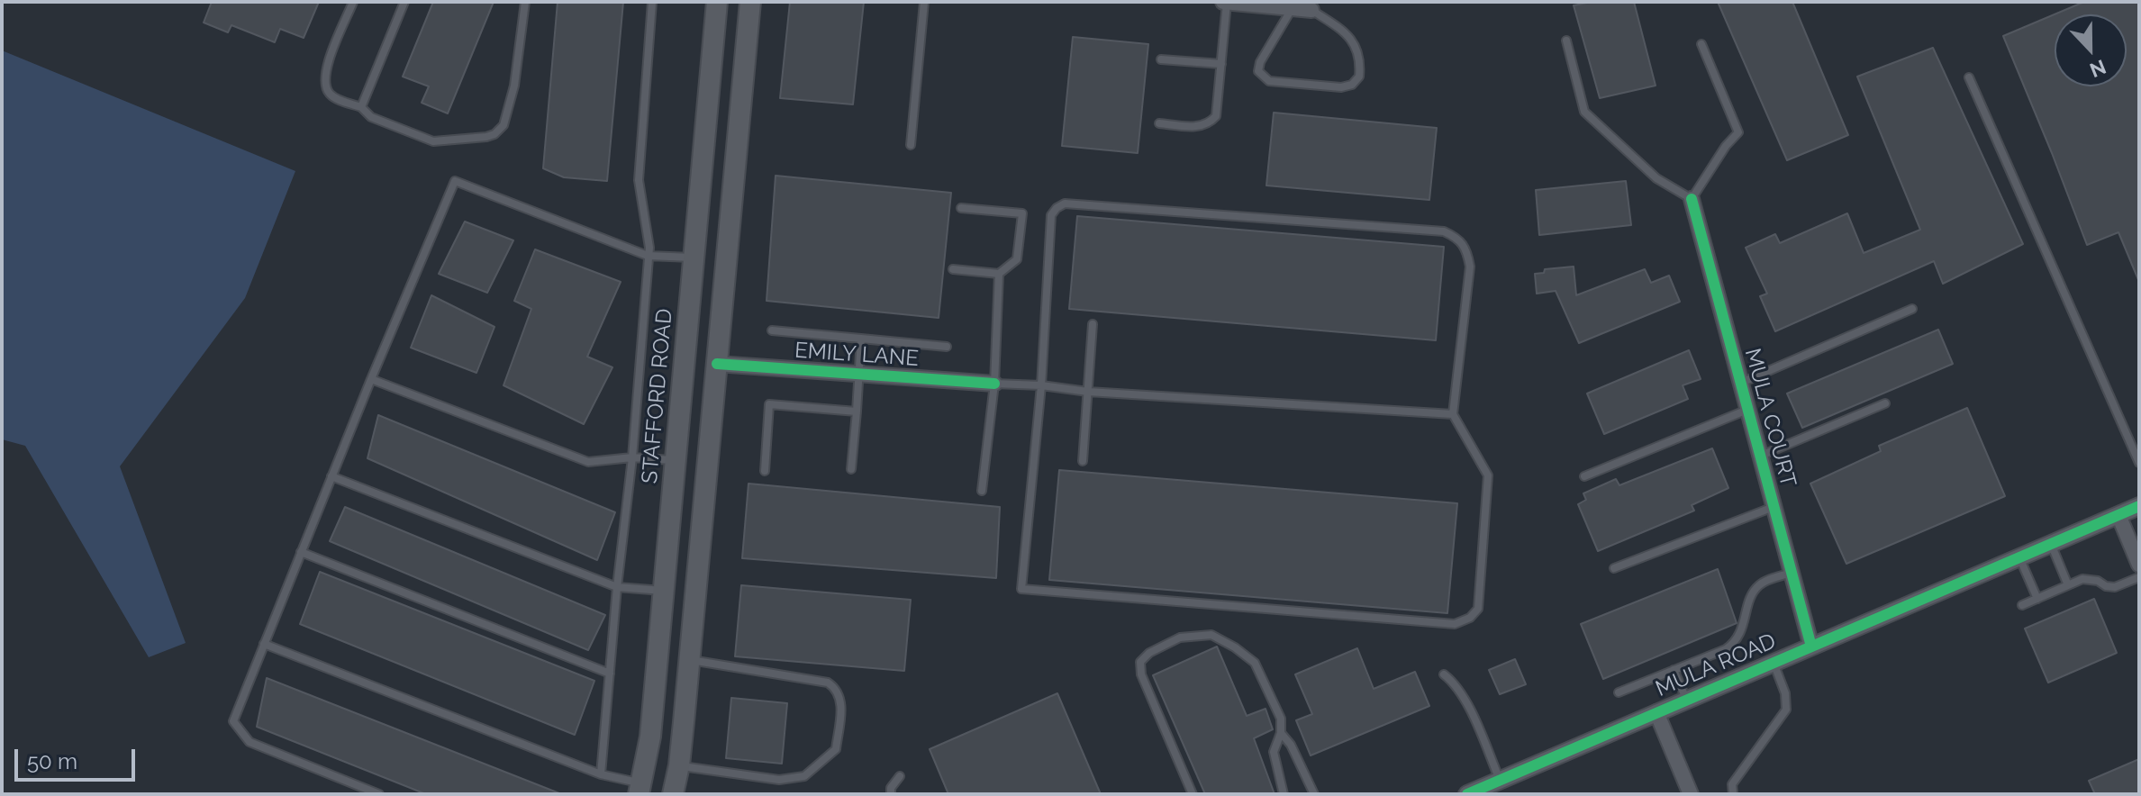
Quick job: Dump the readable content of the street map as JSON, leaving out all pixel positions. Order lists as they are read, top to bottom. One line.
{"streets":{"main road":["STAFFORD ROAD"],"street":["EMILY LANE","MULA COURT","MULA ROAD"]},"crossings":[["MULA COURT","MULA ROAD"]],"scale_bar":"50 m","north":"bottom"}
